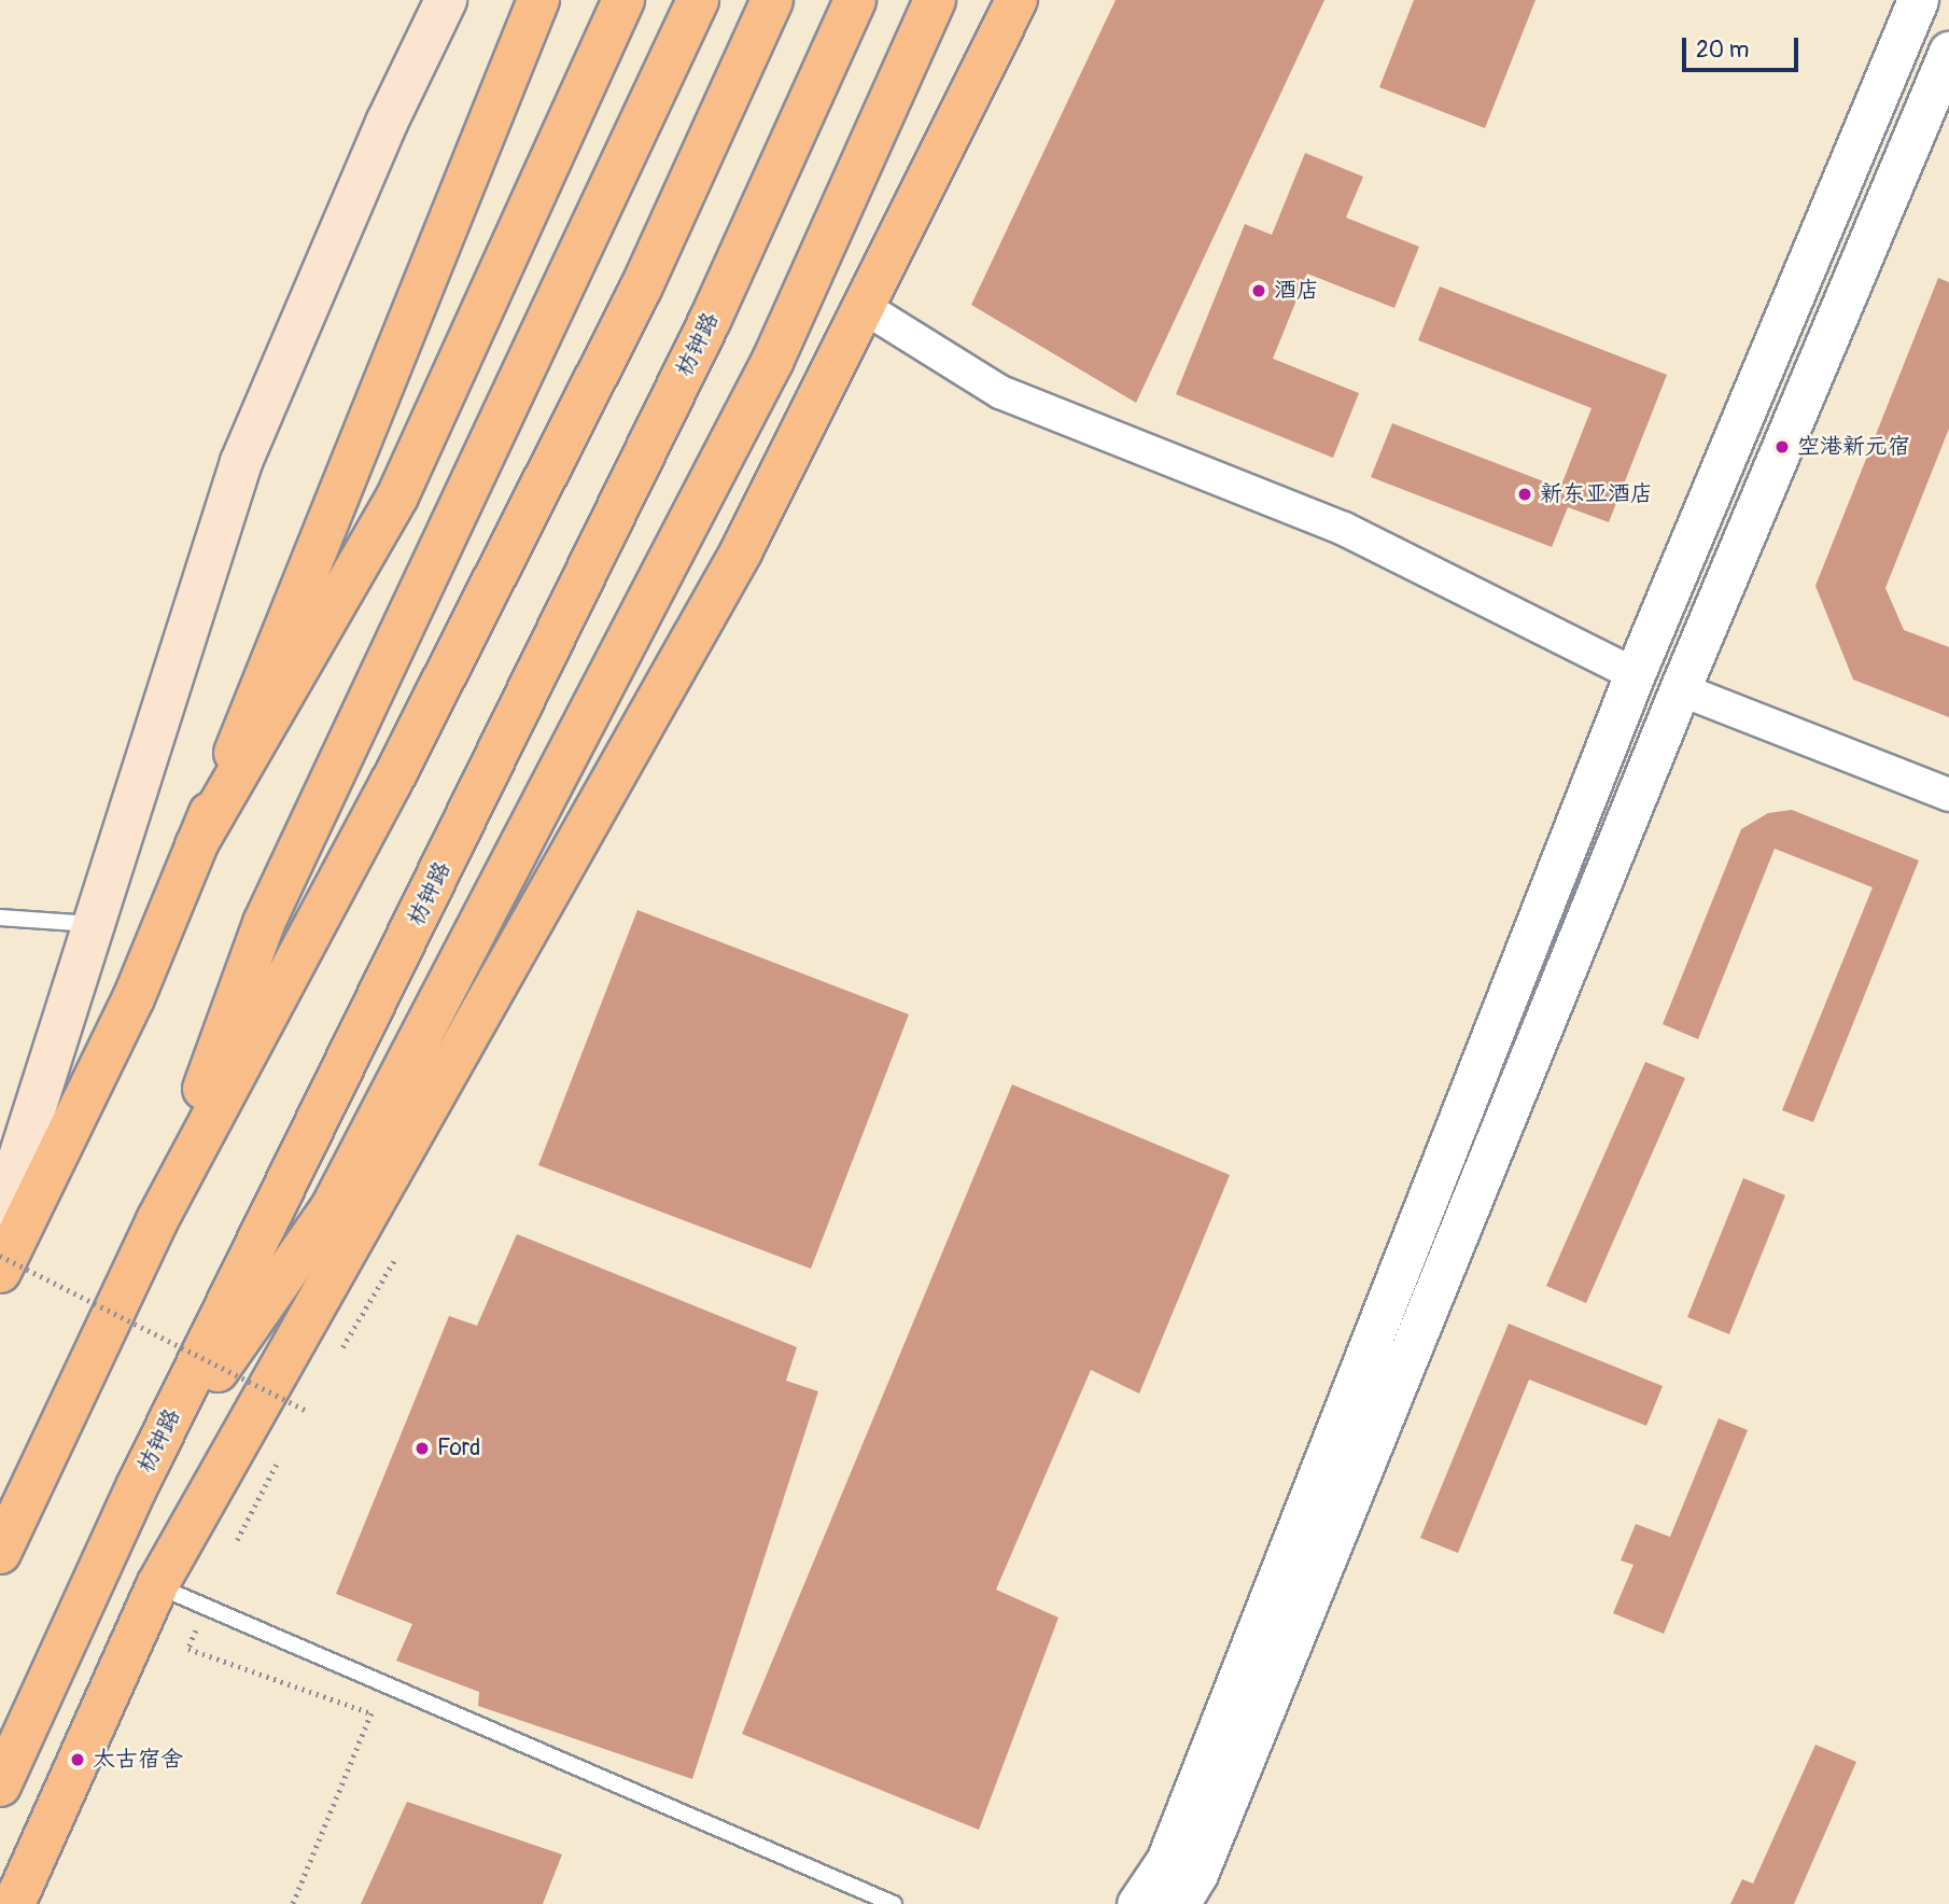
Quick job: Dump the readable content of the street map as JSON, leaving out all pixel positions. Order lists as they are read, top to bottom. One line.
{"streets":{"main road":["枋钟路"]},"places":["酒店","空港新元宿","新东亚酒店","Ford","太古宿舍"],"scale_bar":"20 m"}
